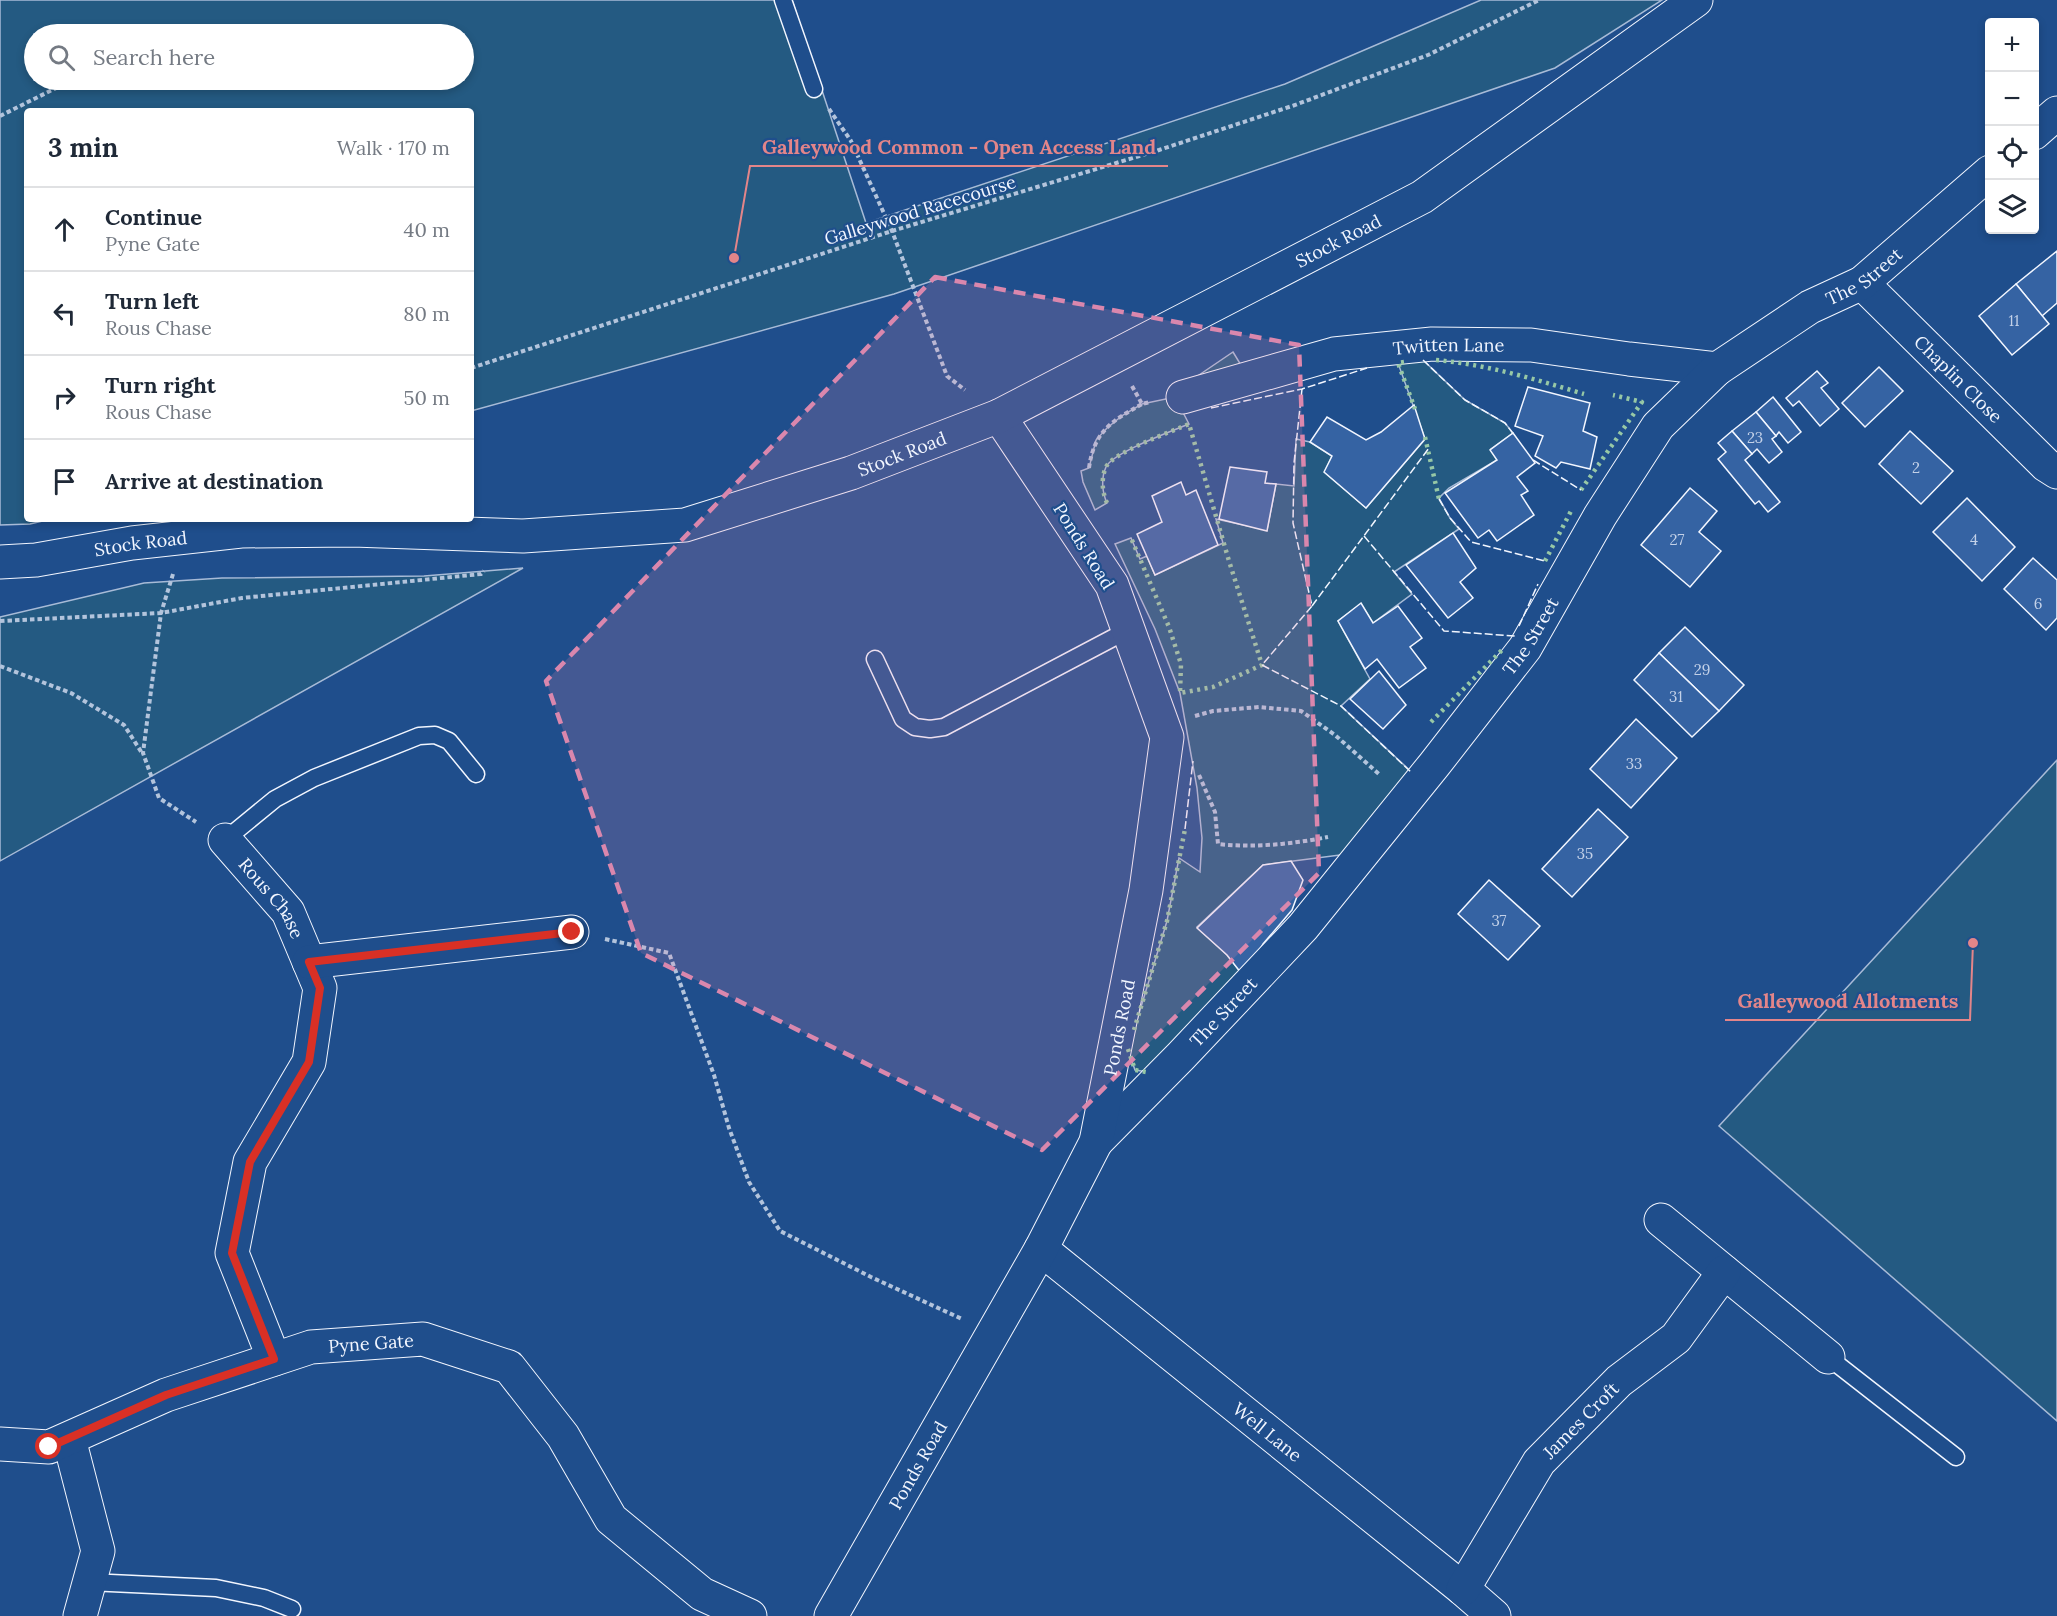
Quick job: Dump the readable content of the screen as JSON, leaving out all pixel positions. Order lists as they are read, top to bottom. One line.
{"streets":{"street":["Stock Road","The Street","Twitten Lane","Chaplin Close","Ponds Road","Rous Chase","Pyne Gate","James Croft","Well Lane"],"path":["Galleywood Racecourse"]},"crossings":[["Stock Road","Ponds Road"],["The Street","Twitten Lane"],["The Street","Chaplin Close"],["The Street","Ponds Road"],["Ponds Road","Well Lane"],["Rous Chase","Pyne Gate"],["James Croft","Well Lane"]],"places":["Galleywood Common - Open Access Land","Galleywood Allotments"],"house_numbers":["11","23","2","27","4","6","29","31","33","35","37"],"page":{"map_buttons":["+","−"],"search":"Search here","heading":["3 min","Walk · 170 m"],"list":[["Continue","Pyne Gate","40 m"],["Turn left","Rous Chase","80 m"],["Turn right","Rous Chase","50 m"],"Arrive at destination"]}}
